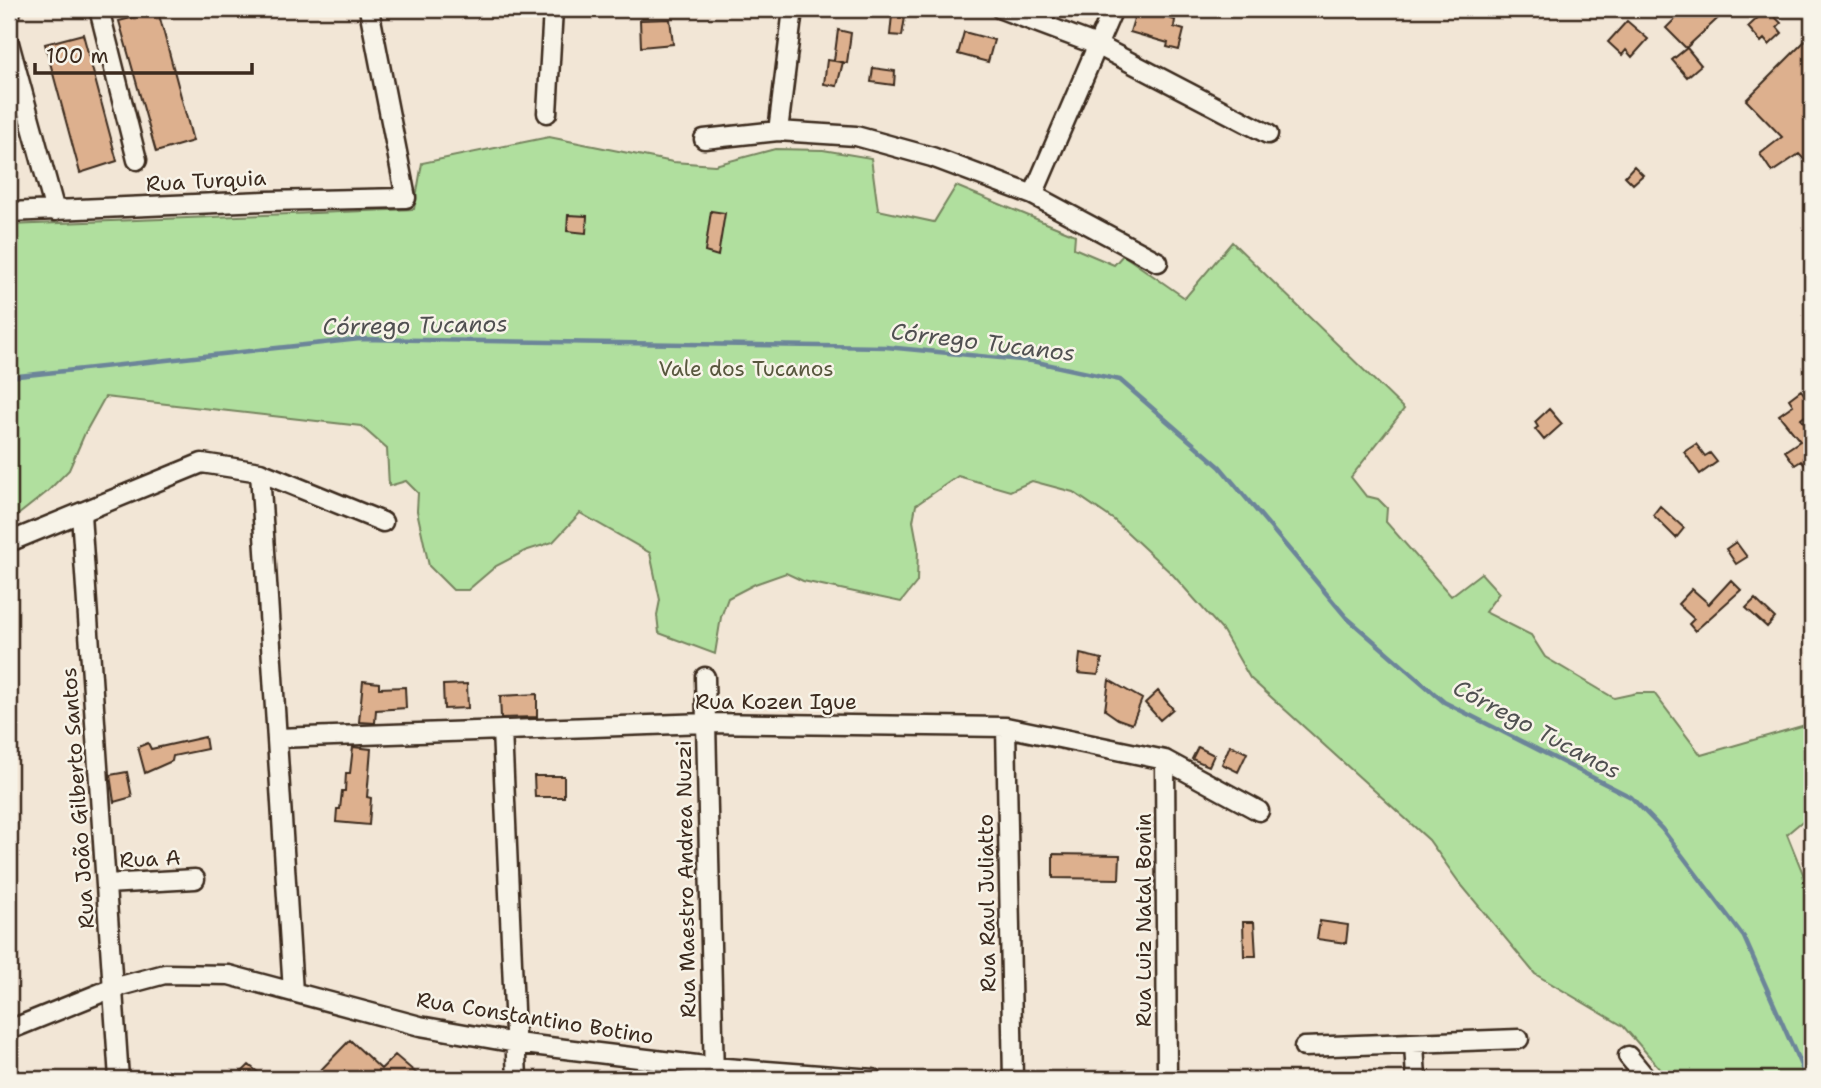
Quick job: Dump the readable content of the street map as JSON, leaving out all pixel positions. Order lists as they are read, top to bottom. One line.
{"streets":{"street":["Rua Turquia","Rua Kozen Igue","Rua João Gilberto Santos","Rua A","Rua Maestro Andrea Nuzzi","Rua Raul Juliatto","Rua Luiz Natal Bonin","Rua Constantino Botino"]},"crossings":[["Rua Kozen Igue","Rua Maestro Andrea Nuzzi"],["Rua Kozen Igue","Rua Raul Juliatto"],["Rua Kozen Igue","Rua Luiz Natal Bonin"],["Rua João Gilberto Santos","Rua A"],["Rua João Gilberto Santos","Rua Constantino Botino"],["Rua Maestro Andrea Nuzzi","Rua Constantino Botino"]],"water":["Córrego Tucanos"],"parks":["Vale dos Tucanos"],"scale_bar":"100 m"}
